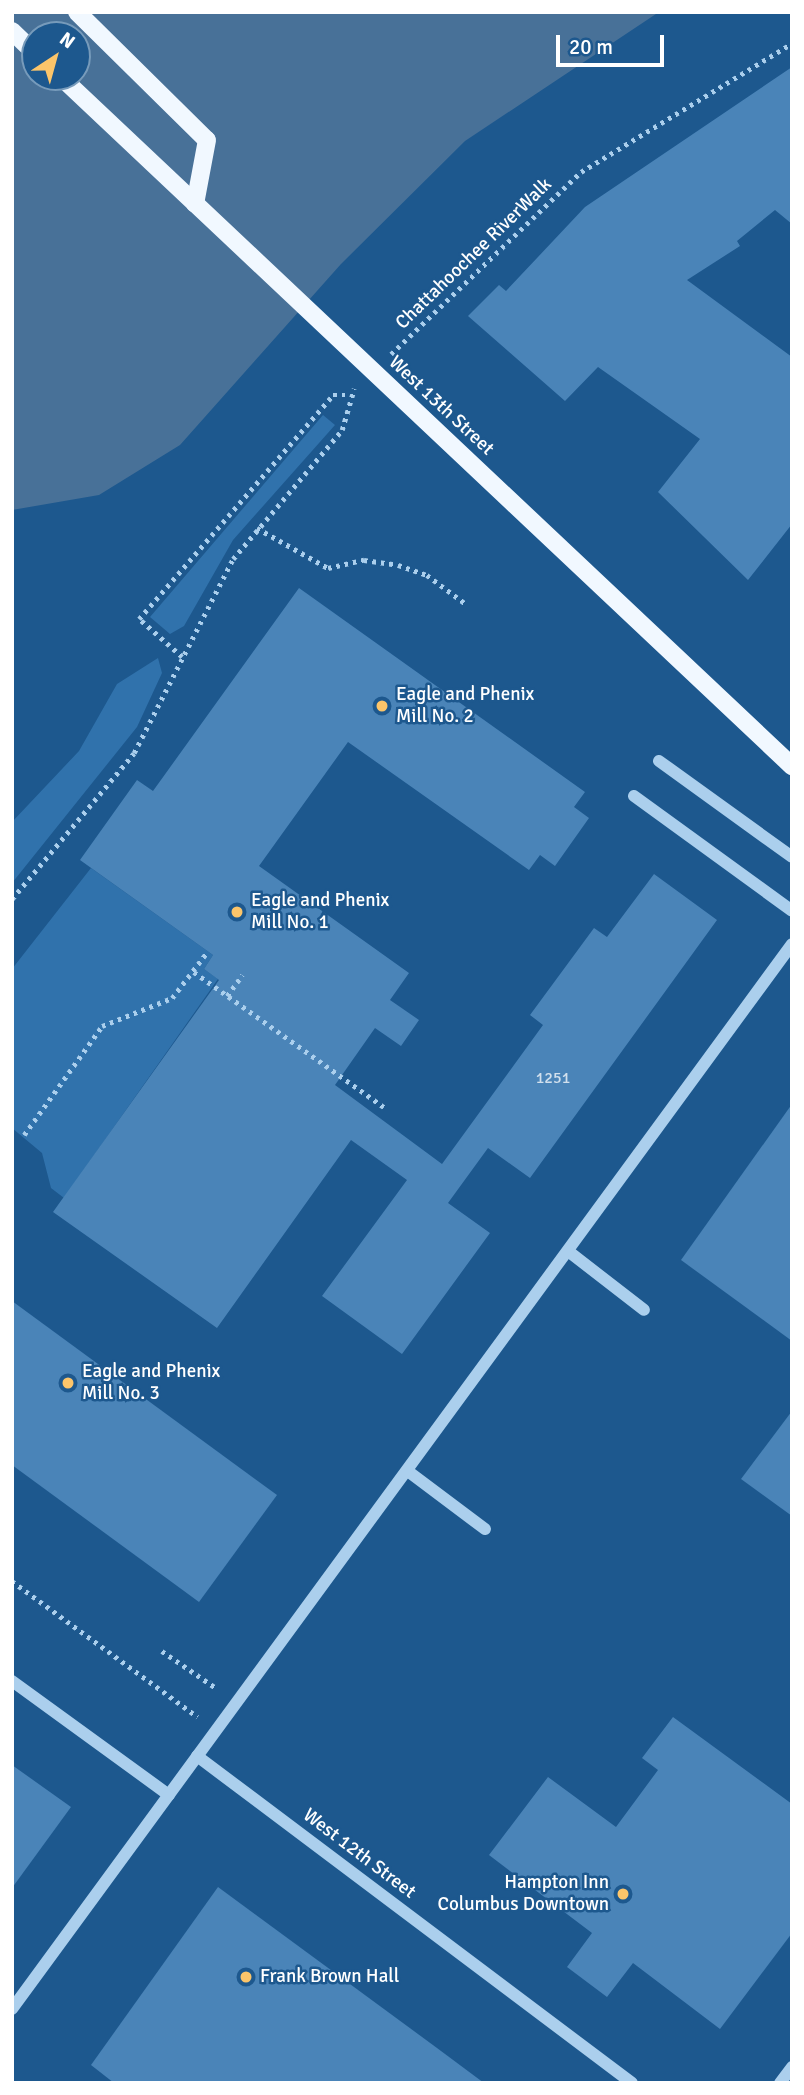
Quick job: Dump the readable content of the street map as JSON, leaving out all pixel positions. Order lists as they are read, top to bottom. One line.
{"streets":{"main road":["West 13th Street"],"street":["West 12th Street"],"path":["Chattahoochee RiverWalk"]},"places":["Eagle and Phenix Mill No. 2","Eagle and Phenix Mill No. 1","Eagle and Phenix Mill No. 3","Hampton Inn Columbus Downtown","Frank Brown Hall"],"house_numbers":["1251"],"scale_bar":"20 m","north":"top right"}
